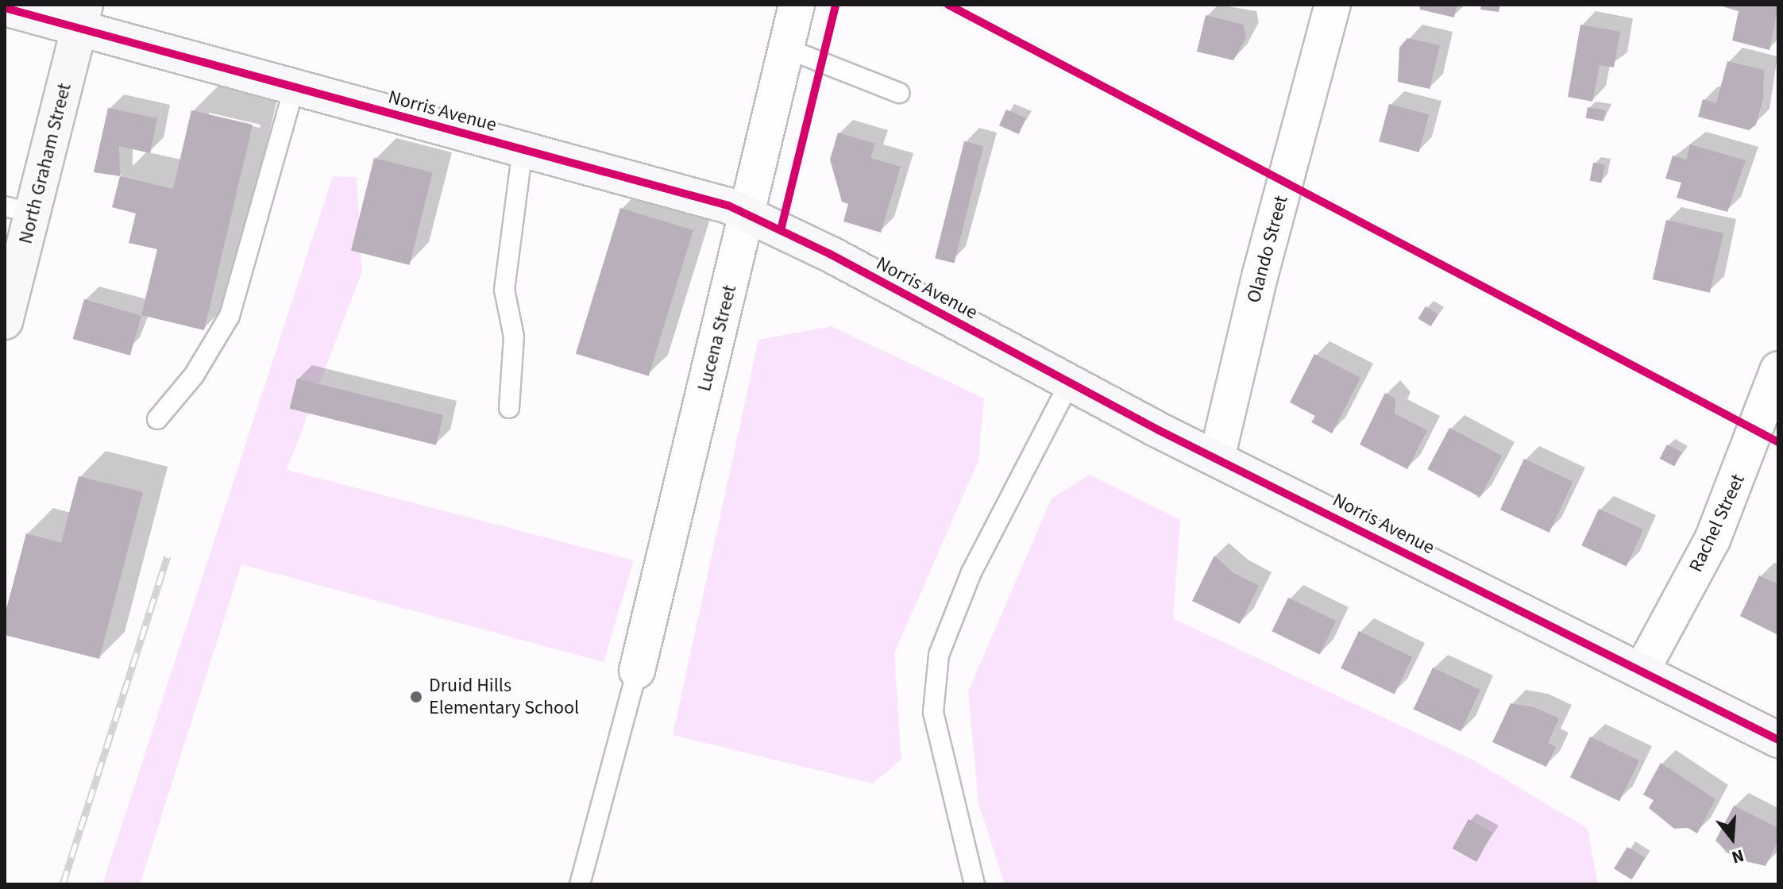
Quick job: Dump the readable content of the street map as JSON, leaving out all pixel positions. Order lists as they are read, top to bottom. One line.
{"streets":{"street":["Norris Avenue","North Graham Street","Olando Street","Lucena Street","Rachel Street"]},"crossings":[["Norris Avenue","North Graham Street"],["Norris Avenue","Olando Street"],["Norris Avenue","Lucena Street"],["Norris Avenue","Rachel Street"]],"places":["Druid Hills Elementary School"],"north":"bottom"}
